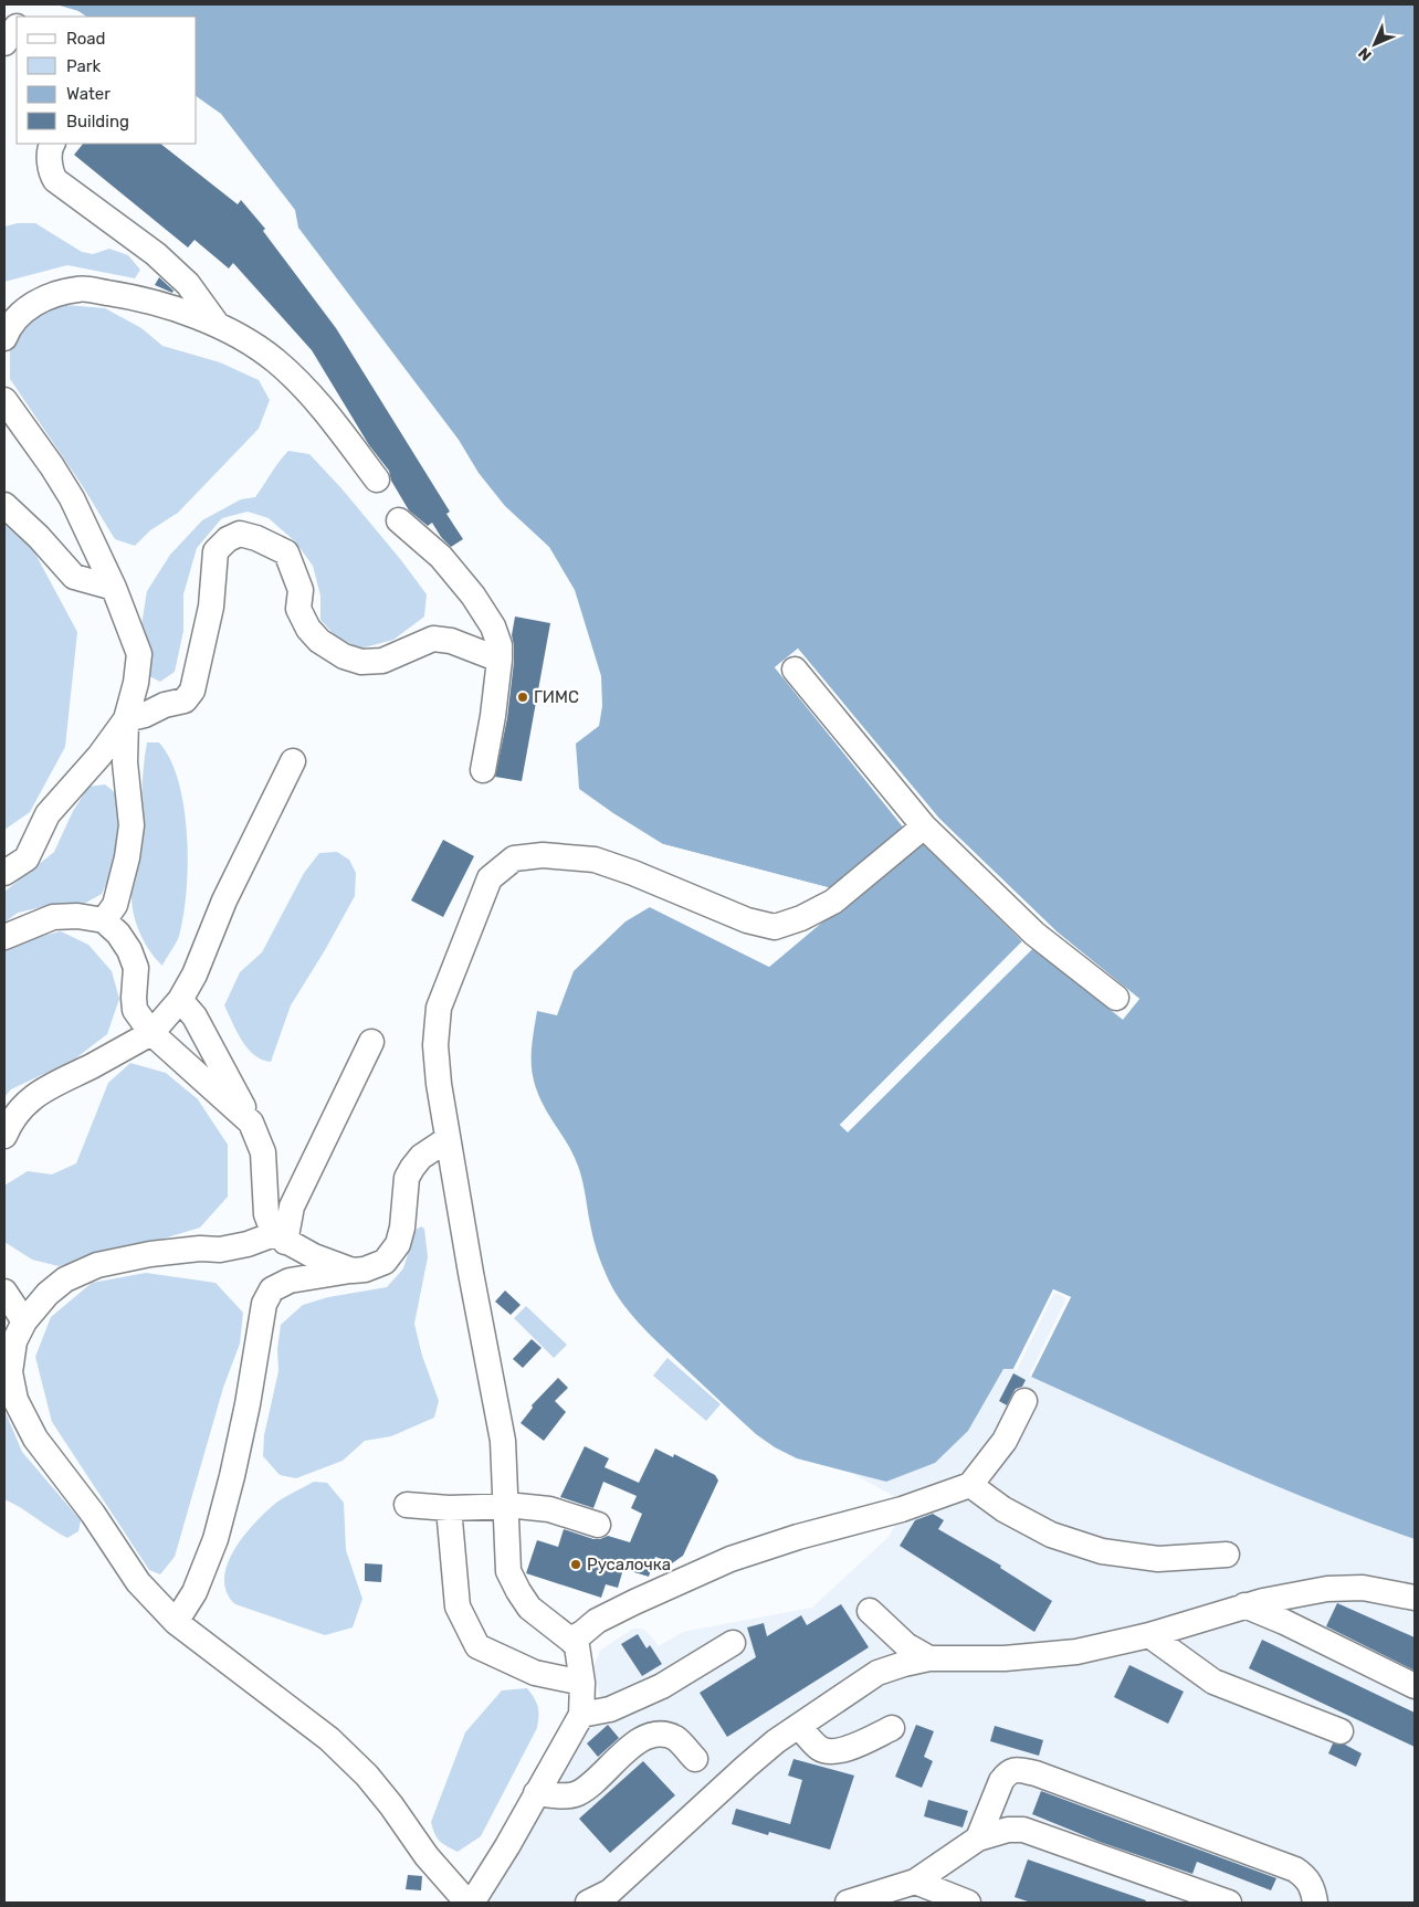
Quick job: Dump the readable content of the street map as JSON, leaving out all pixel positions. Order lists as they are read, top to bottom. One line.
{"places":["ГИМС","Русалочка"],"legend":["Road","Park","Water","Building"],"north":"bottom left"}
